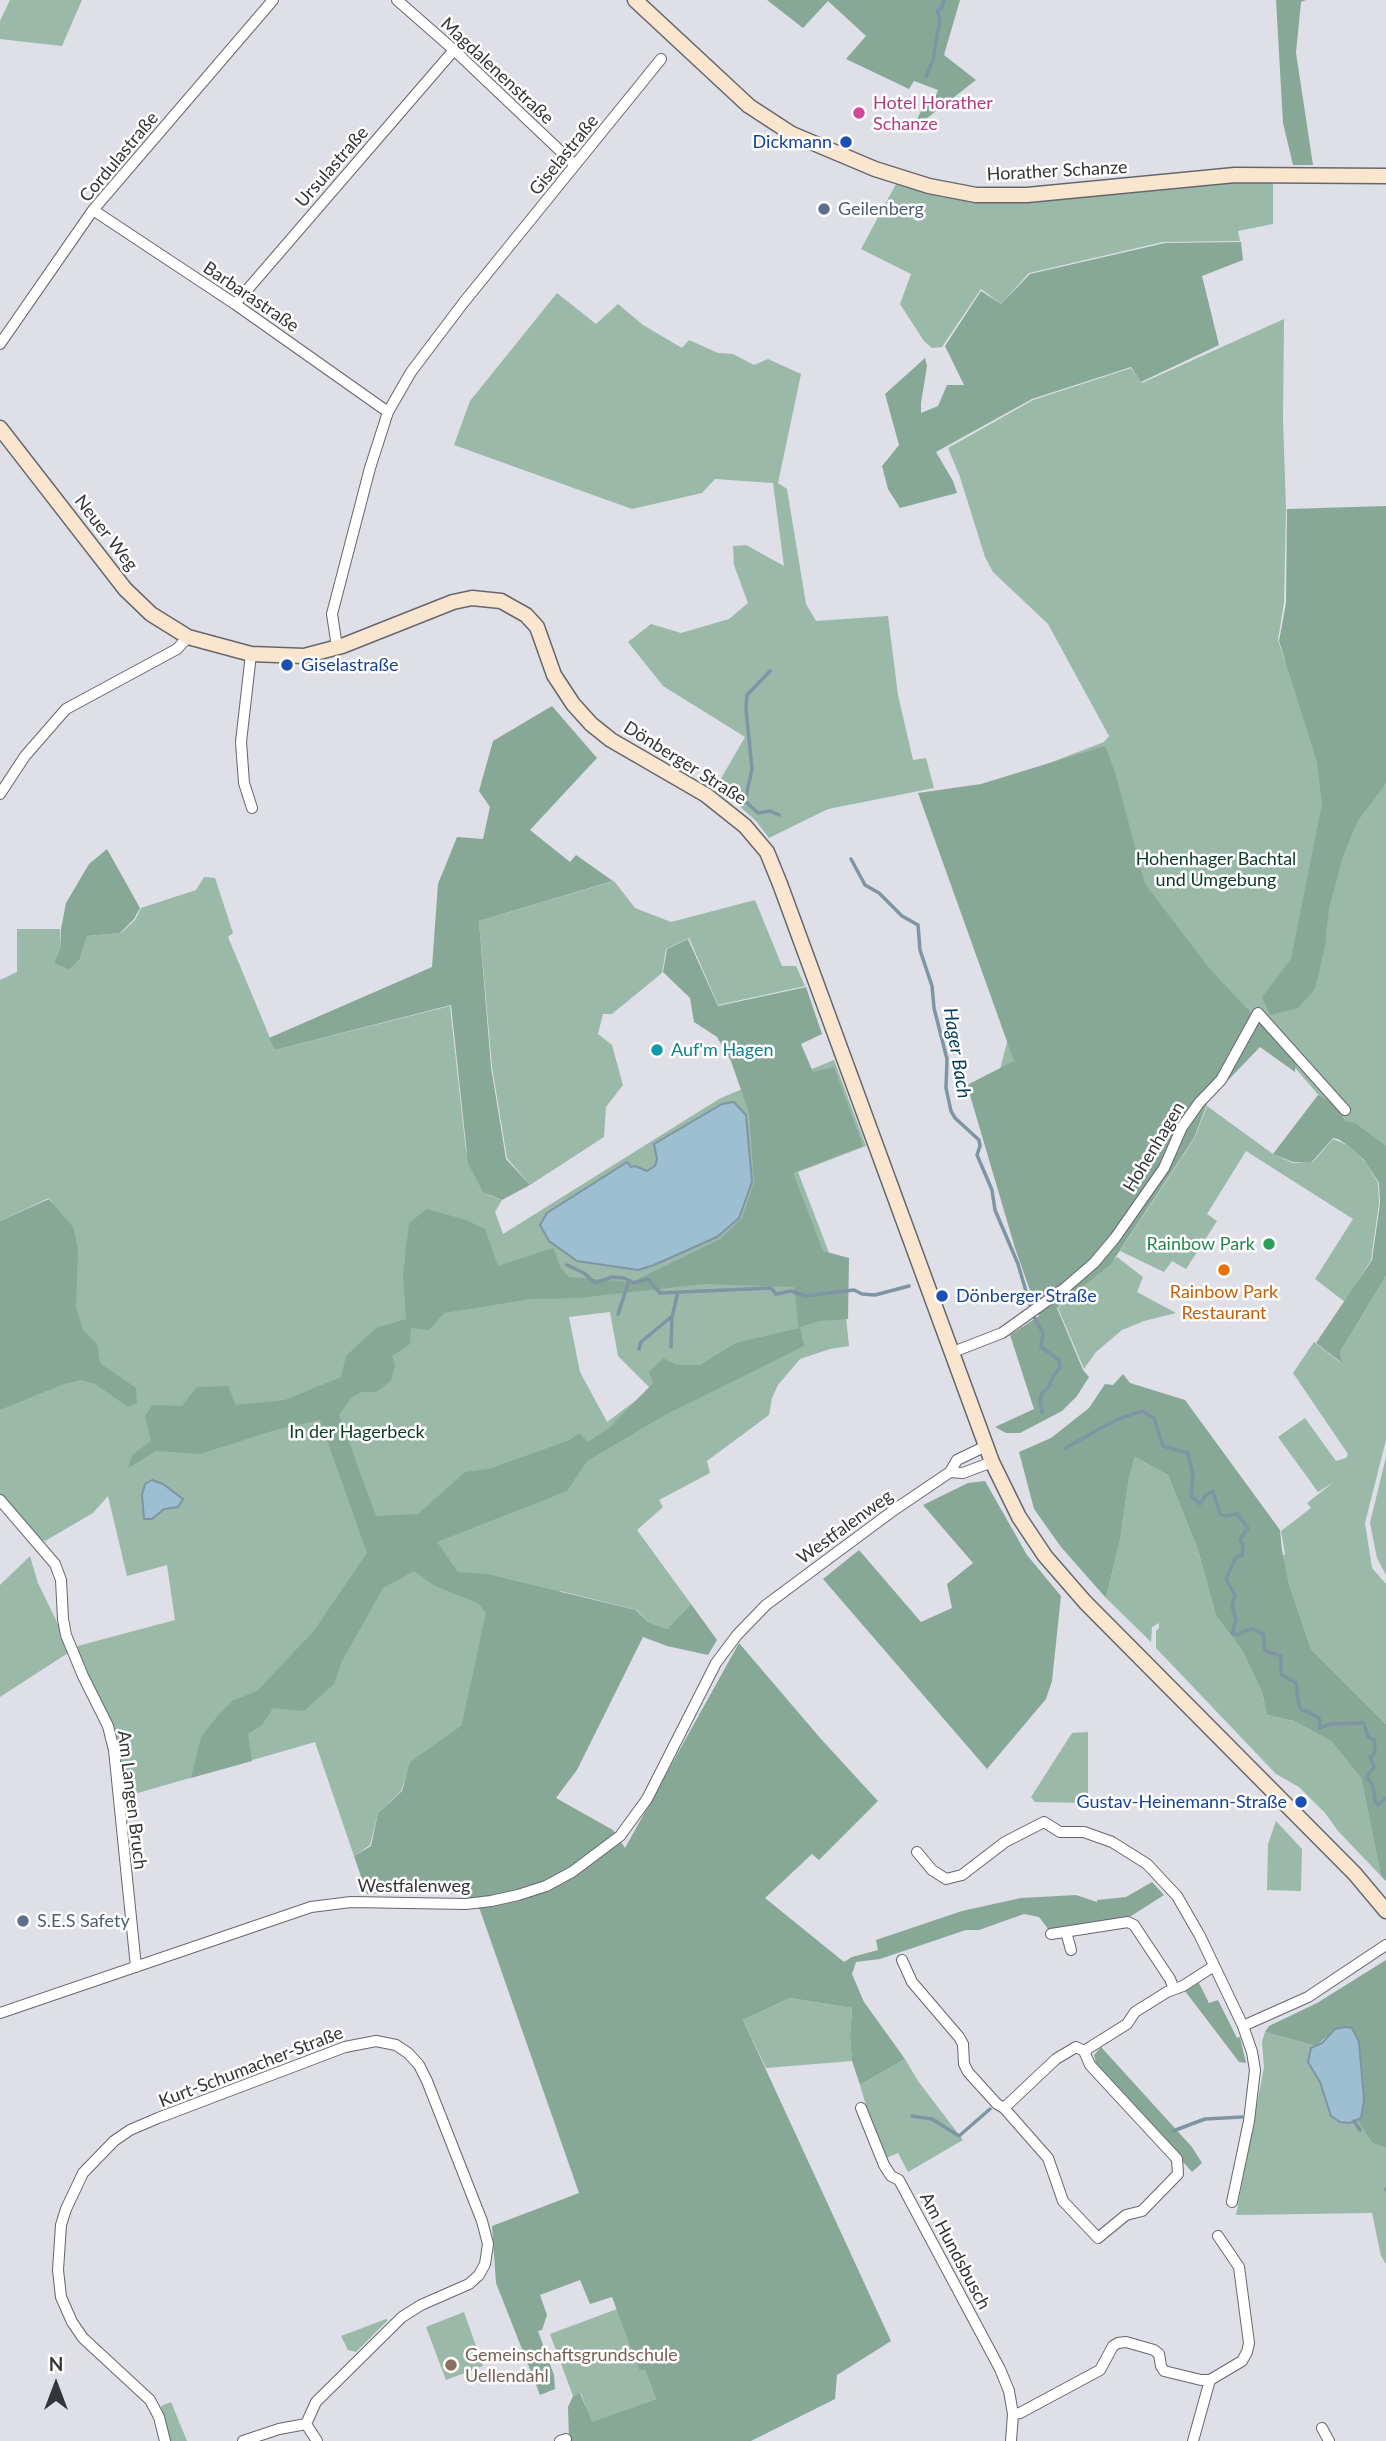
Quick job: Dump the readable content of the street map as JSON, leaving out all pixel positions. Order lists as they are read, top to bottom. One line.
{"streets":{"street":["Magdalenenstraße","Giselastraße","Cordulastraße","Ursulastraße","Horather Schanze","Barbarastraße","Neuer Weg","Dönberger Straße","Hohenhagen","Westfalenweg","Am Langen Bruch","Kurt-Schumacher-Straße","Am Hundsbusch"]},"crossings":[["Magdalenenstraße","Giselastraße"],["Magdalenenstraße","Ursulastraße"],["Giselastraße","Barbarastraße"],["Giselastraße","Dönberger Straße"],["Cordulastraße","Barbarastraße"],["Ursulastraße","Barbarastraße"],["Neuer Weg","Dönberger Straße"],["Dönberger Straße","Hohenhagen"],["Dönberger Straße","Westfalenweg"],["Westfalenweg","Am Langen Bruch"]],"water":["Hager Bach"],"parks":["Hohenhager Bachtal und Umgebung","In der Hagerbeck"],"places":["Hotel Horather Schanze","Dickmann","Geilenberg","Giselastraße","Auf'm Hagen","Rainbow Park","Rainbow Park Restaurant","Dönberger Straße","Gustav-Heinemann-Straße","S.E.S Safety","Gemeinschaftsgrundschule Uellendahl"],"north":"top"}
